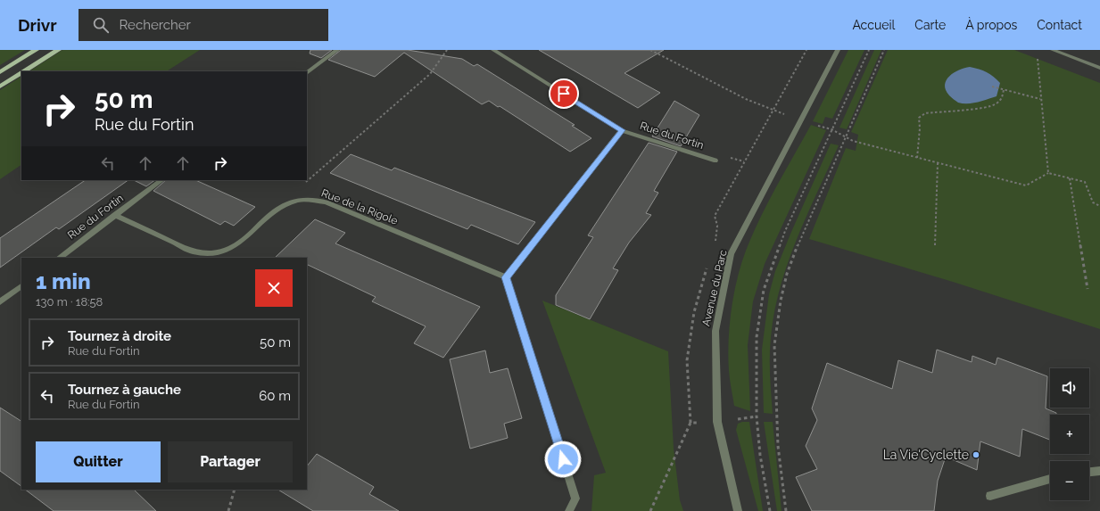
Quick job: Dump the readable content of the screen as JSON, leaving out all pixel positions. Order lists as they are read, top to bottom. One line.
{"streets":{"street":["Rue du Fortin","Rue de la Rigole","Avenue du Parc"]},"crossings":[["Rue du Fortin","Rue de la Rigole"]],"places":["La Vie'Cyclette"],"page":{"header":"Drivr","search":"Rechercher","nav":["Accueil","Carte","À propos","Contact"],"turn":["50 m","Rue du Fortin"],"heading":["1 min","130 m · 18:58"],"list":[{"name":"Tournez à droite","note":"Rue du Fortin","value":"50 m"},{"name":"Tournez à gauche","note":"Rue du Fortin","value":"60 m"}],"map_buttons":["+","−"],"buttons":["Quitter","Partager"]}}
